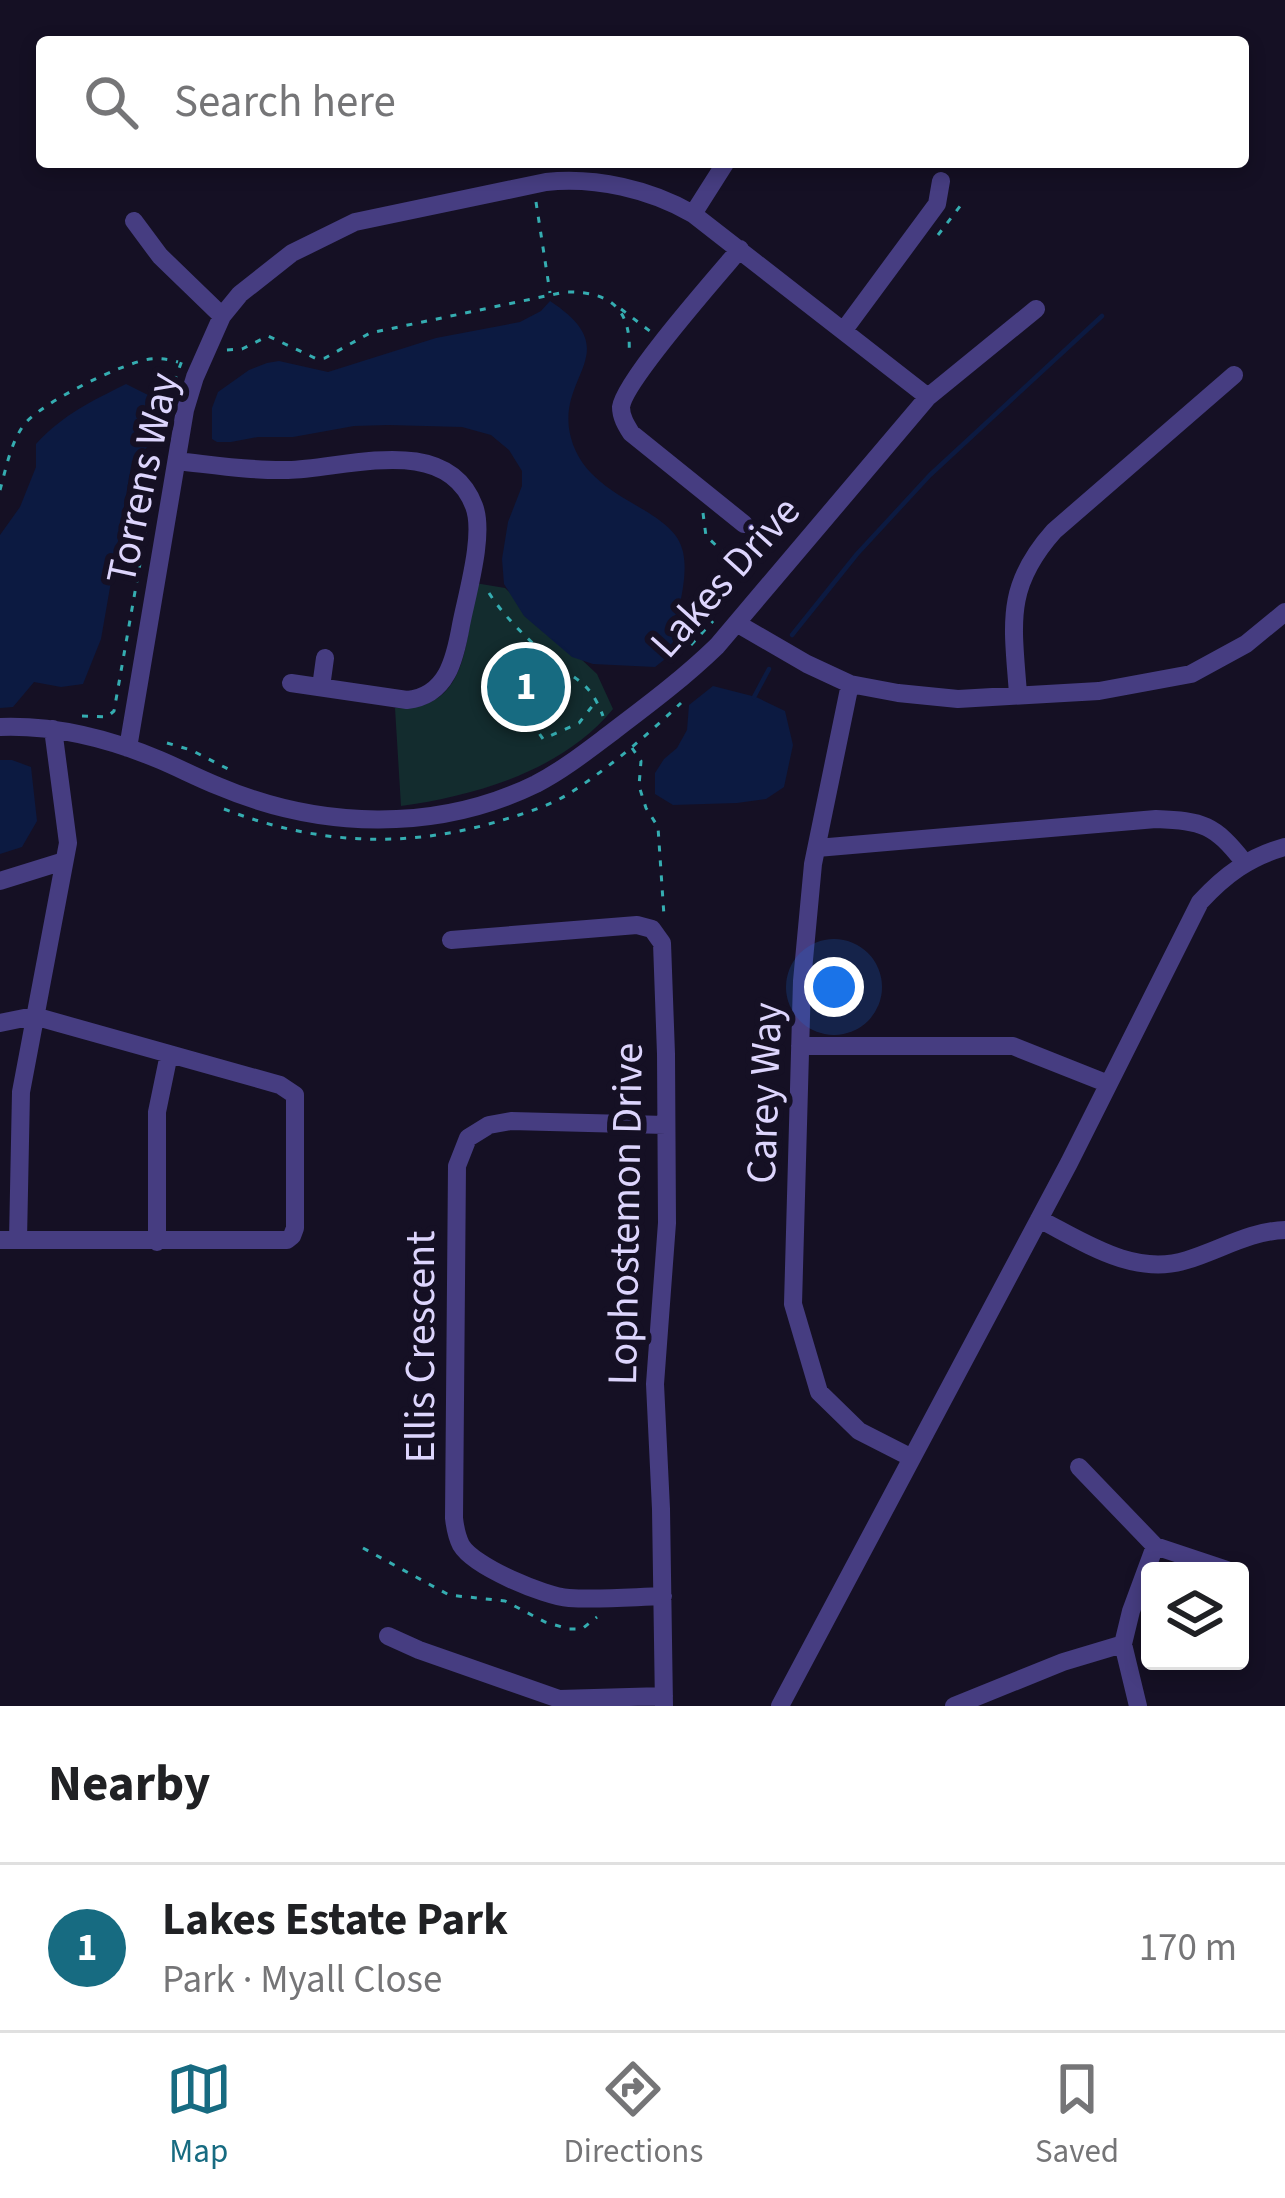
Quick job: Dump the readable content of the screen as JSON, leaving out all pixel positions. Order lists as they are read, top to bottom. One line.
{"streets":{"street":["Torrens Way","Lakes Drive","Carey Way","Lophostemon Drive","Ellis Crescent"]},"crossings":[["Torrens Way","Lakes Drive"],["Lophostemon Drive","Ellis Crescent"]],"page":{"search":"Search here","pins":"1","heading":"Nearby","list":[{"mark":"1","name":"Lakes Estate Park","note":"Park · Myall Close","value":"170 m"}],"nav":["Map","Directions","Saved"]}}
